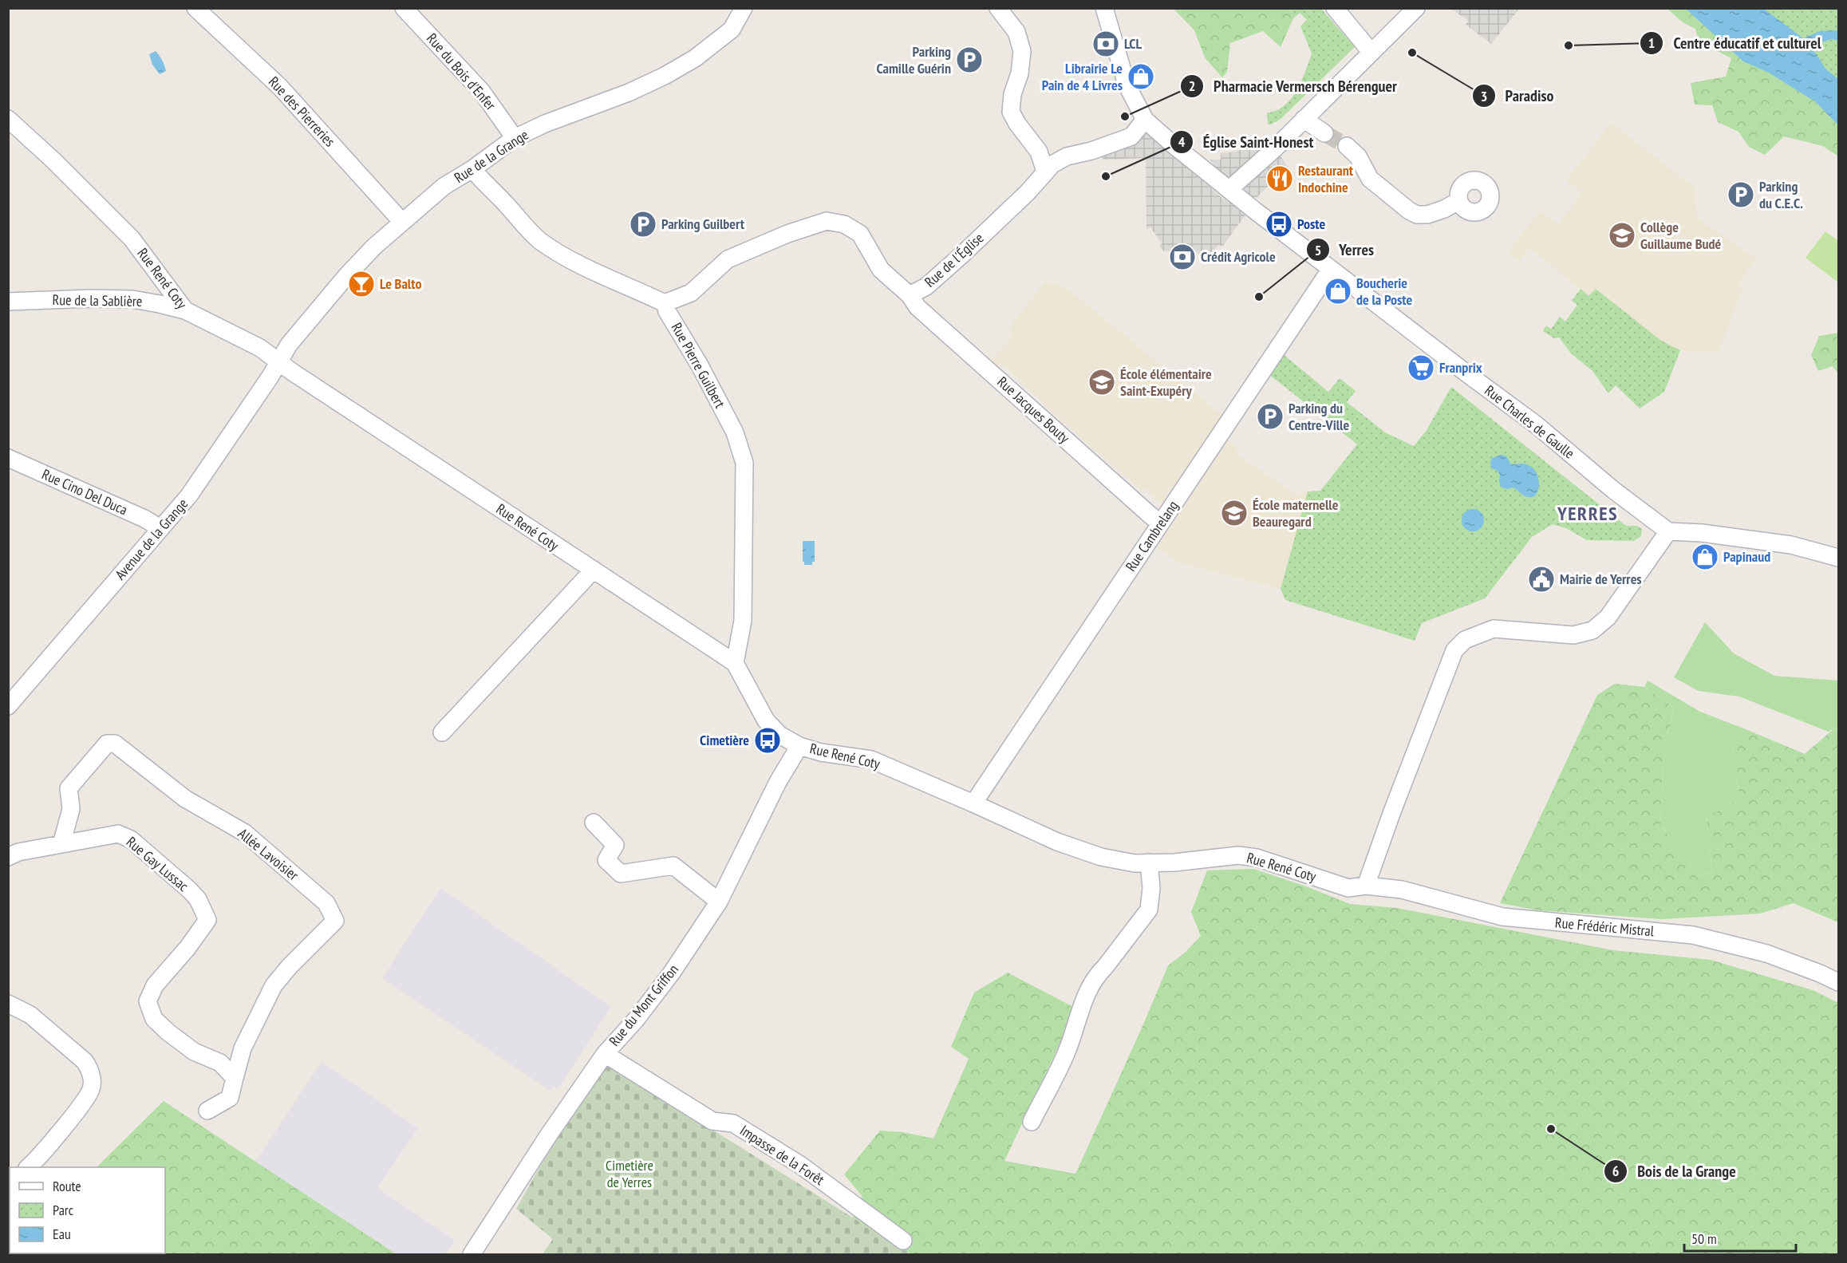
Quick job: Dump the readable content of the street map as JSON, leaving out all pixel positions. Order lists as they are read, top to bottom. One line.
{"streets":{"street":["Rue du Bois d'Enfer","Rue des Pierreries","Rue de la Grange","Rue de l'Église","Rue René Coty","Rue de la Sablière","Rue Pierre Guilbert","Rue Jacques Bouty","Rue Charles de Gaulle","Rue Cino Del Duca","Rue Cambrelang","Avenue de la Grange","Allée Lavoisier","Rue Gay Lussac","Rue Frédéric Mistral","Rue du Mont Griffon","Impasse de la Forêt"]},"crossings":[["Rue du Bois d'Enfer","Rue de la Grange"],["Rue des Pierreries","Rue de la Grange"],["Rue de la Grange","Rue René Coty"],["Rue de la Grange","Avenue de la Grange"],["Rue de l'Église","Rue Pierre Guilbert"],["Rue de l'Église","Rue Jacques Bouty"],["Rue de l'Église","Rue Charles de Gaulle"],["Rue René Coty","Rue de la Sablière"],["Rue René Coty","Rue Pierre Guilbert"],["Rue René Coty","Rue Cambrelang"],["Rue René Coty","Avenue de la Grange"],["Rue René Coty","Rue Frédéric Mistral"],["Rue René Coty","Rue du Mont Griffon"],["Rue Jacques Bouty","Rue Cambrelang"],["Rue Charles de Gaulle","Rue Cambrelang"],["Rue Cino Del Duca","Avenue de la Grange"],["Allée Lavoisier","Rue Gay Lussac"],["Rue du Mont Griffon","Impasse de la Forêt"]],"districts":["YERRES"],"parks":["Cimetière de Yerres"],"places":{"bank":["LCL","Crédit Agricole"],"other":["Centre éducatif et culturel","Paradiso","Pharmacie Vermersch Bérenguer","Église Saint-Honest","Yerres","Bois de la Grange"],"parking":["Parking Camille Guérin","Parking du C.E.C.","Parking Guilbert","Parking du Centre-Ville"],"shop":["Librairie Le Pain de 4 Livres","Boucherie de la Poste","Papinaud"],"restaurant":["Restaurant Indochine"],"bus stop":["Poste","Cimetière"],"school or university":["Collège Guillaume Budé","École élémentaire Saint-Exupéry","École maternelle Beauregard"],"bar":["Le Balto"],"supermarket":["Franprix"],"public building":["Mairie de Yerres"]},"legend":["Route","Parc","Eau"],"scale_bar":"50 m"}
